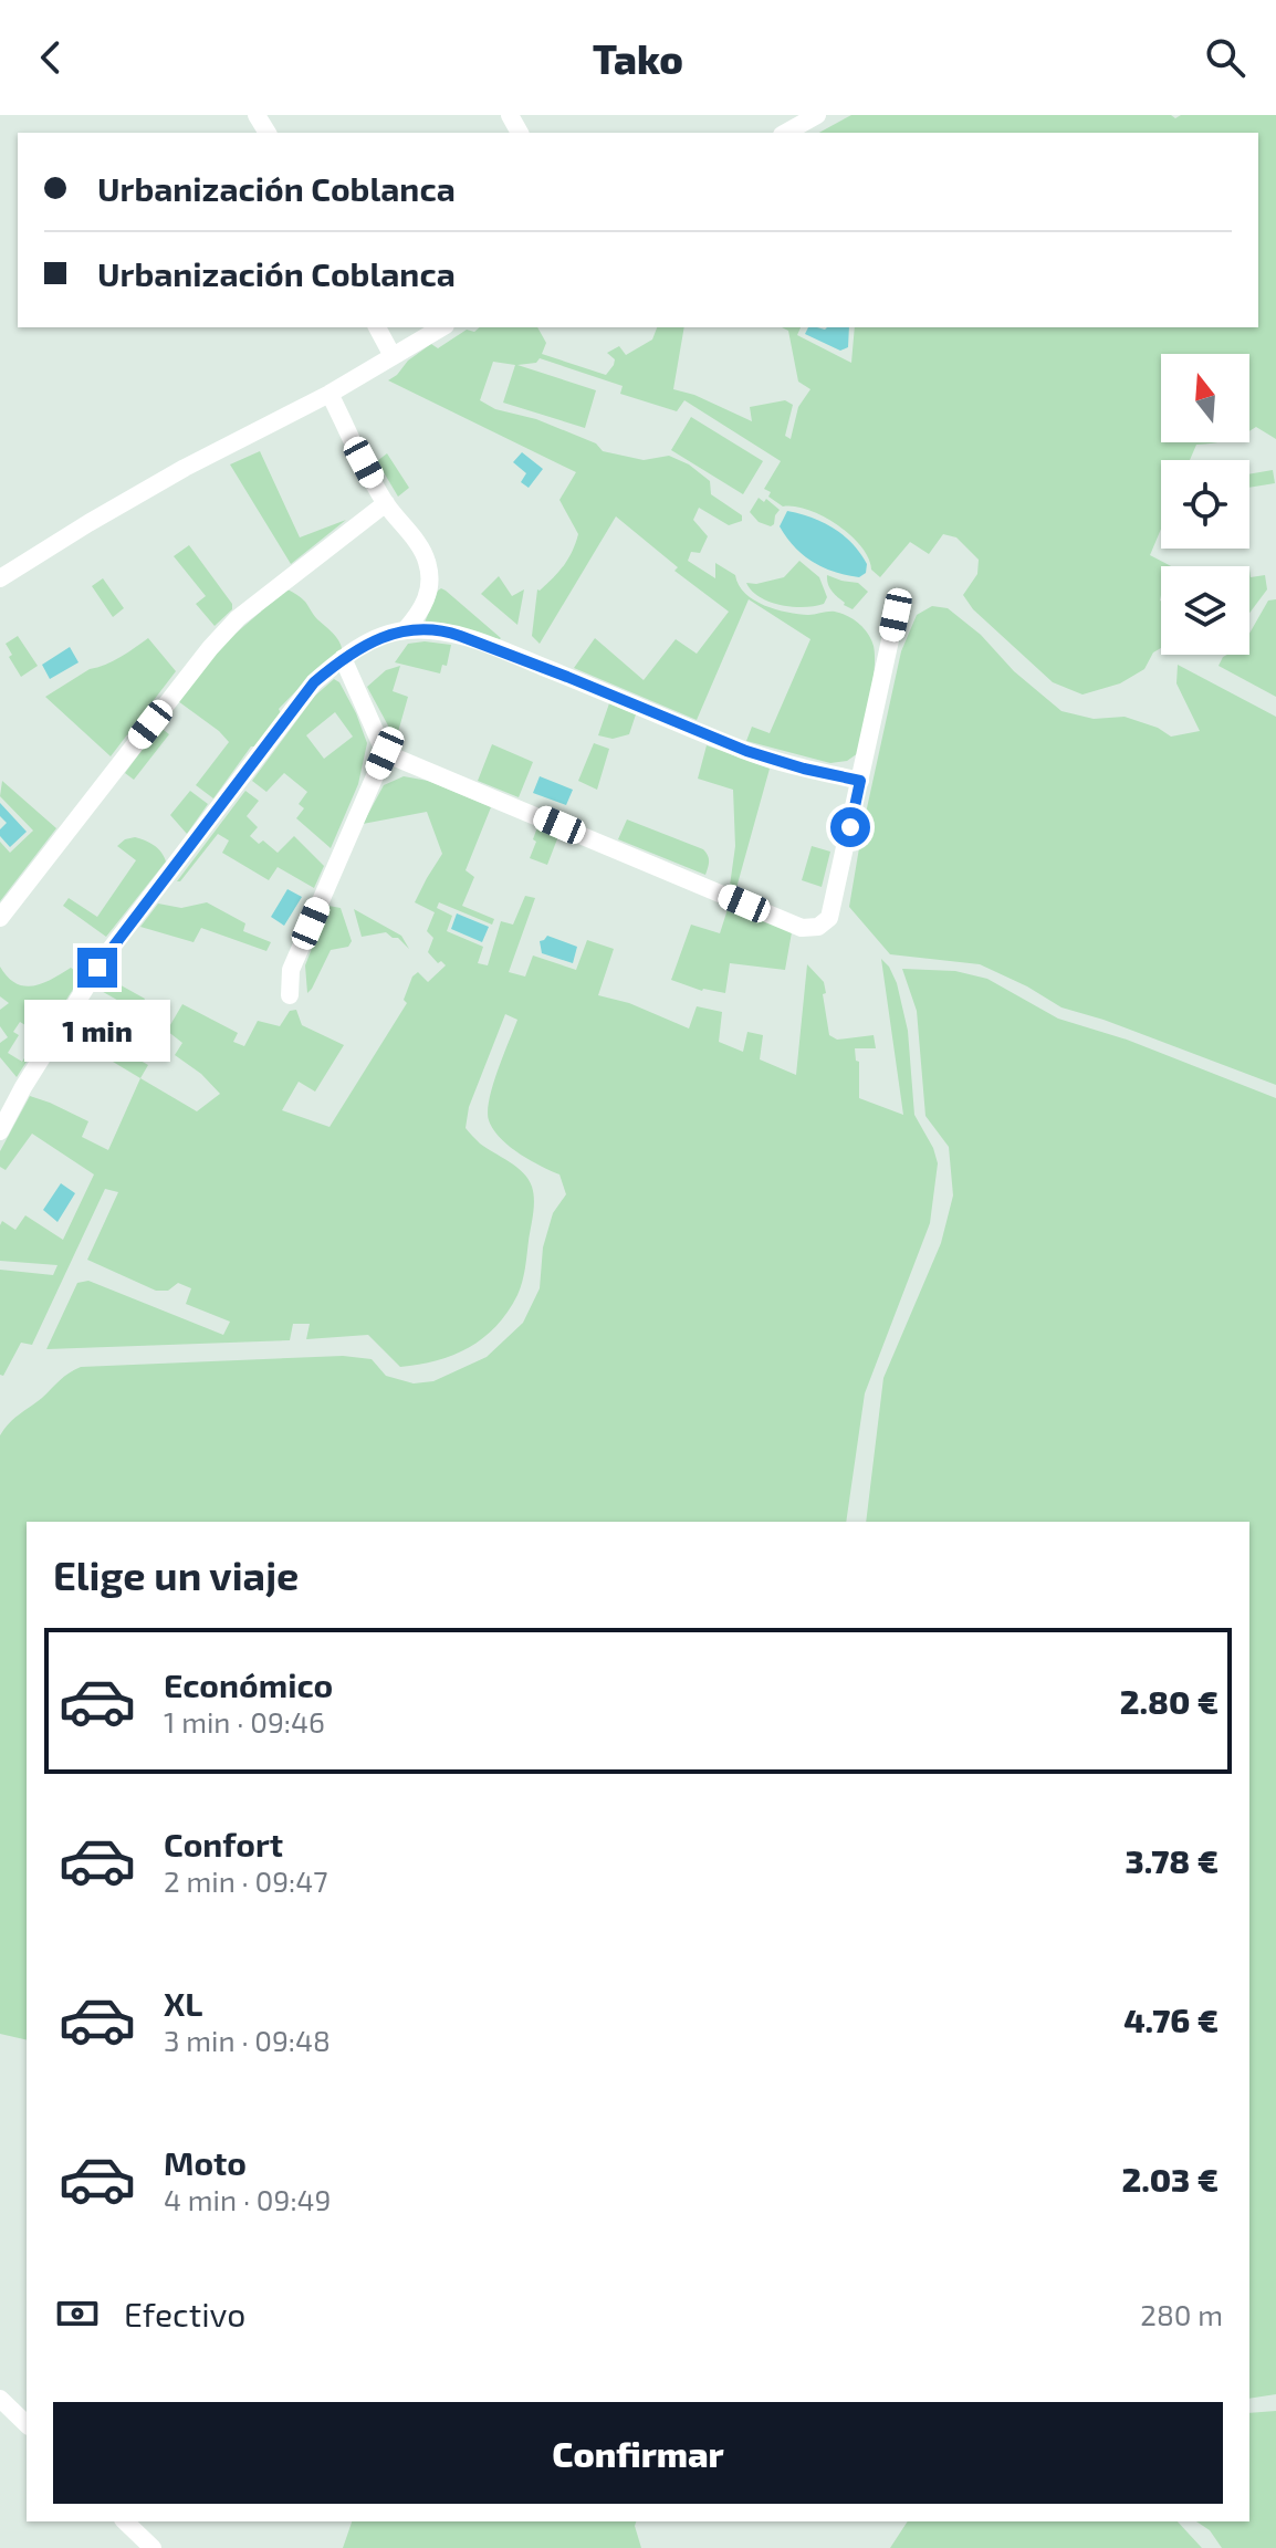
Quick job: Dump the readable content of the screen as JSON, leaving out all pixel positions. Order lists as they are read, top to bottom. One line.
{"north":"top","page":{"header":"Tako","banner":["Urbanización Coblanca","Urbanización Coblanca"],"bubble":"1 min","heading":"Elige un viaje","list":[{"name":"Económico","note":"1 min · 09:46","value":"2.80 €"},{"name":"Confort","note":"2 min · 09:47","value":"3.78 €"},{"name":"XL","note":"3 min · 09:48","value":"4.76 €"},{"name":"Moto","note":"4 min · 09:49","value":"2.03 €"}],"pay":["Efectivo","280 m"],"buttons":"Confirmar"}}
